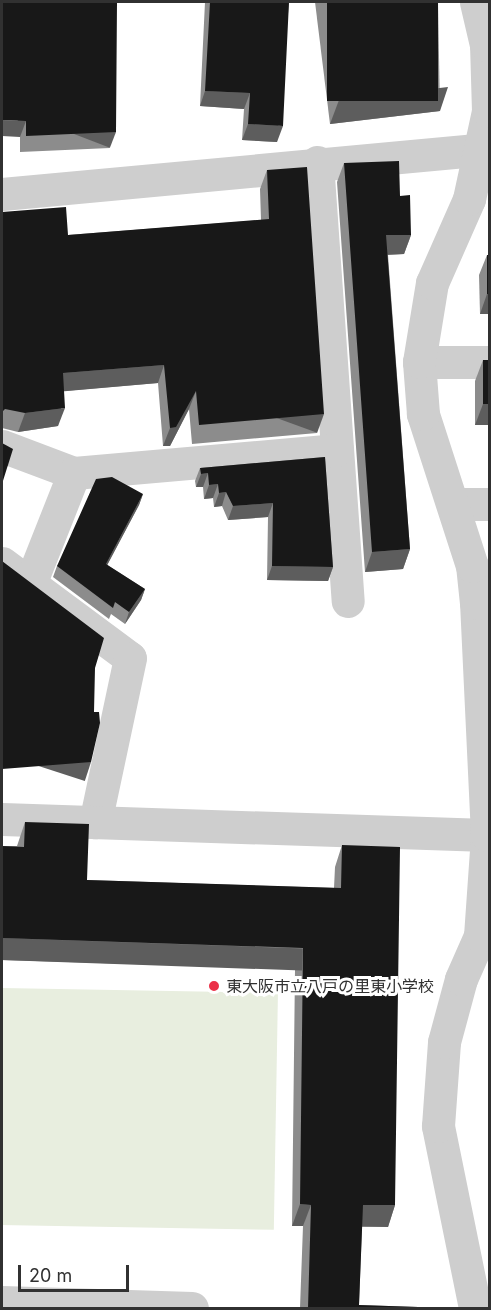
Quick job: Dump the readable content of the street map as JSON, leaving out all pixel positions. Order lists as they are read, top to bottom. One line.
{"places":["東大阪市立八戸の里東小学校"],"scale_bar":"20 m"}
